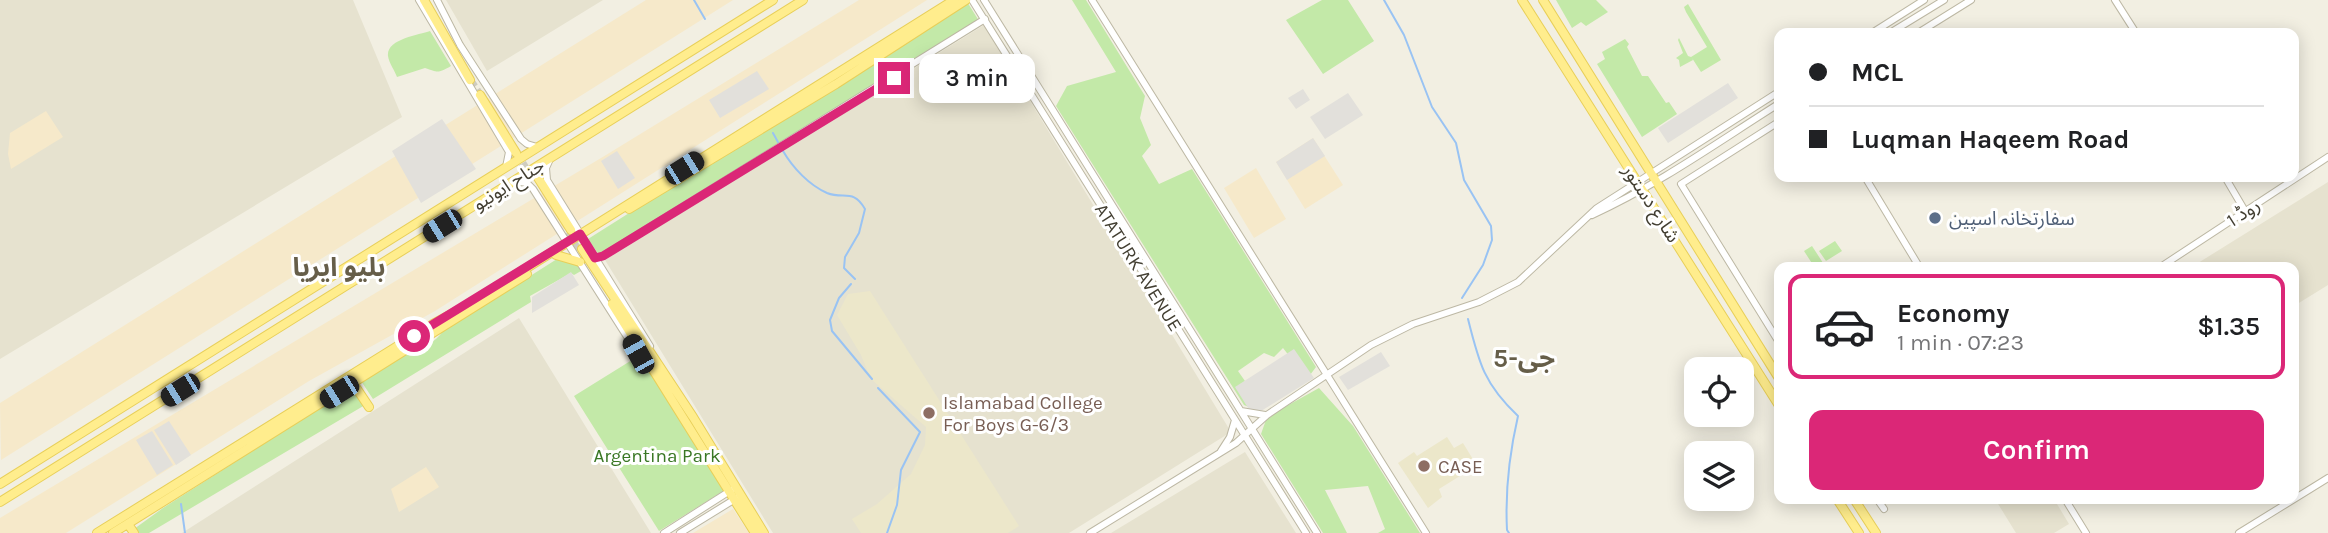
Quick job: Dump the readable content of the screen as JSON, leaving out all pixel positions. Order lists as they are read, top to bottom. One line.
{"streets":{"main road":["جناح ایونیو","شارع دستور"],"street":["روڈ 1","ATATURK AVENUE"]},"districts":["بلیو ایریا","جی-5"],"parks":["Argentina Park"],"places":["سفارتخانہ اسپین","Islamabad College For Boys G-6/3","CASE"],"page":{"banner":["MCL","Luqman Haqeem Road"],"bubble":"3 min","list":[{"name":"Economy","note":"1 min · 07:23","value":"$1.35"}],"buttons":"Confirm"}}
